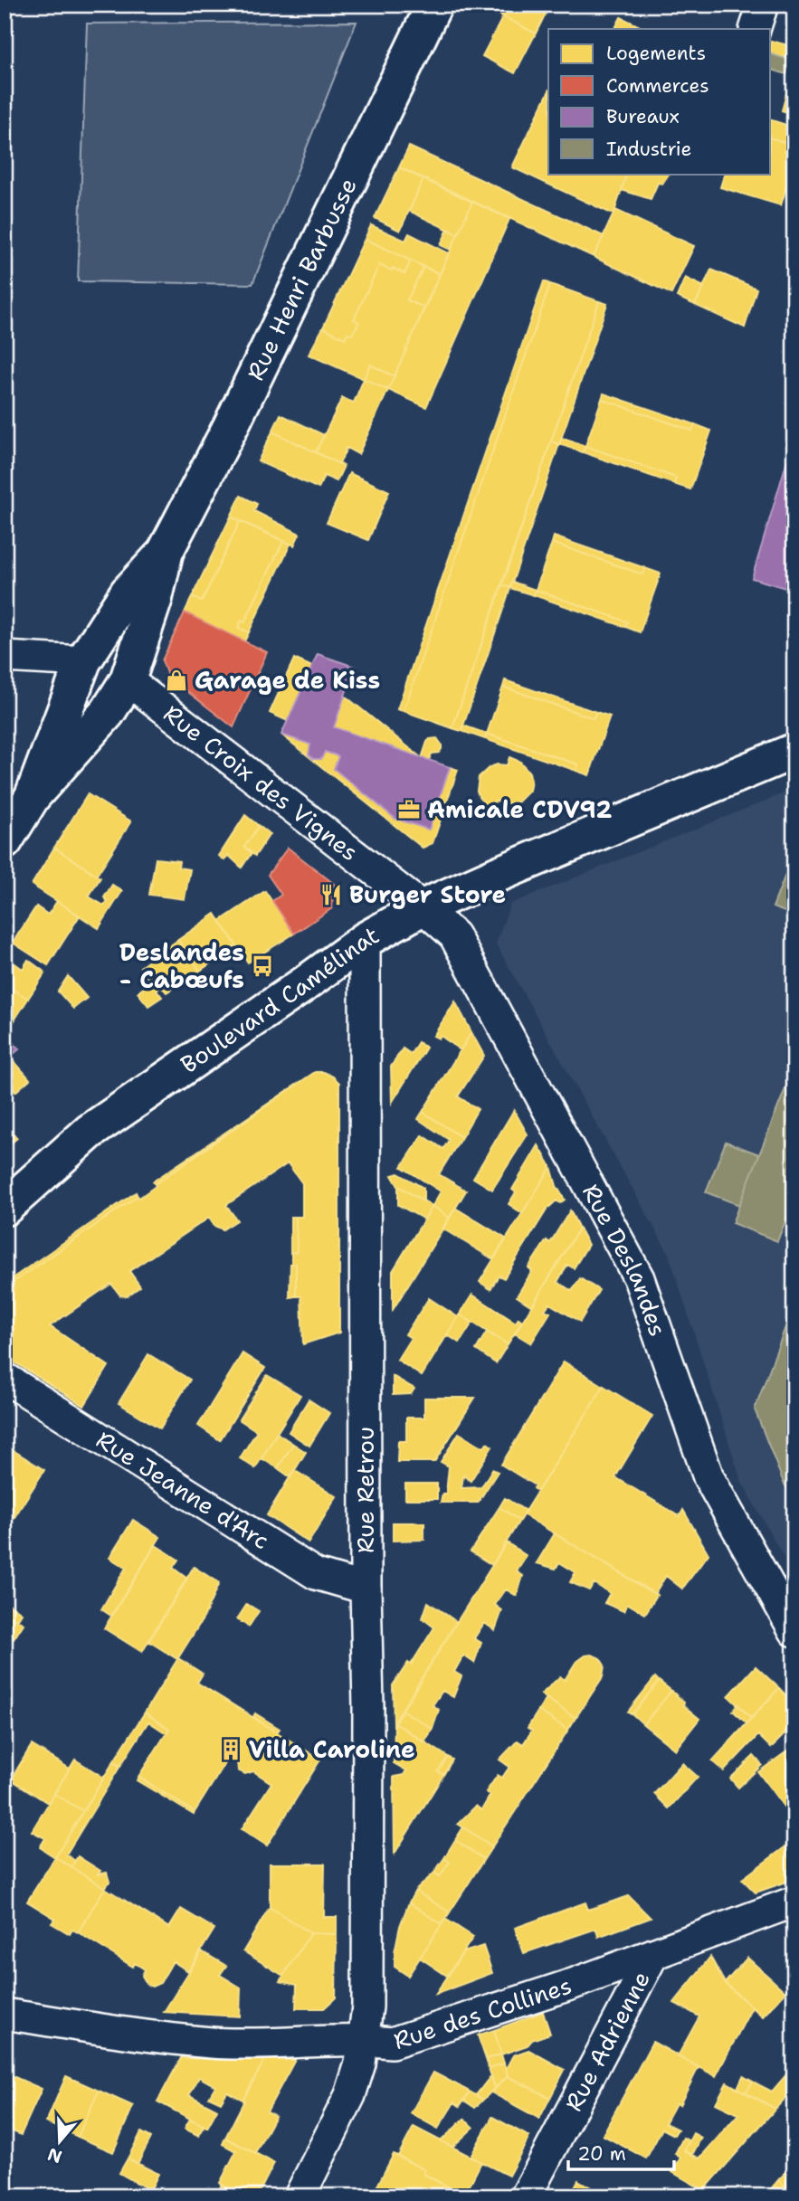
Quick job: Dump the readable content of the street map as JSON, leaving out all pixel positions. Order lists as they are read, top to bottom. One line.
{"streets":{"street":["Rue Henri Barbusse","Rue Croix des Vignes","Boulevard Camélinat","Rue Deslandes","Rue Jeanne d'Arc","Rue Retrou","Rue des Collines","Rue Adrienne"]},"crossings":[["Rue Henri Barbusse","Rue Croix des Vignes"],["Rue Croix des Vignes","Boulevard Camélinat"],["Rue Croix des Vignes","Rue Deslandes"],["Boulevard Camélinat","Rue Deslandes"],["Boulevard Camélinat","Rue Retrou"],["Rue Jeanne d'Arc","Rue Retrou"],["Rue Retrou","Rue des Collines"],["Rue des Collines","Rue Adrienne"]],"places":{"shop":["Garage de Kiss"],"office":["Amicale CDV92"],"restaurant":["Burger Store"],"bus stop":["Deslandes - Cabœufs"],"building":["Villa Caroline"]},"legend":["Logements","Commerces","Bureaux","Industrie"],"scale_bar":"20 m","north":"bottom"}
